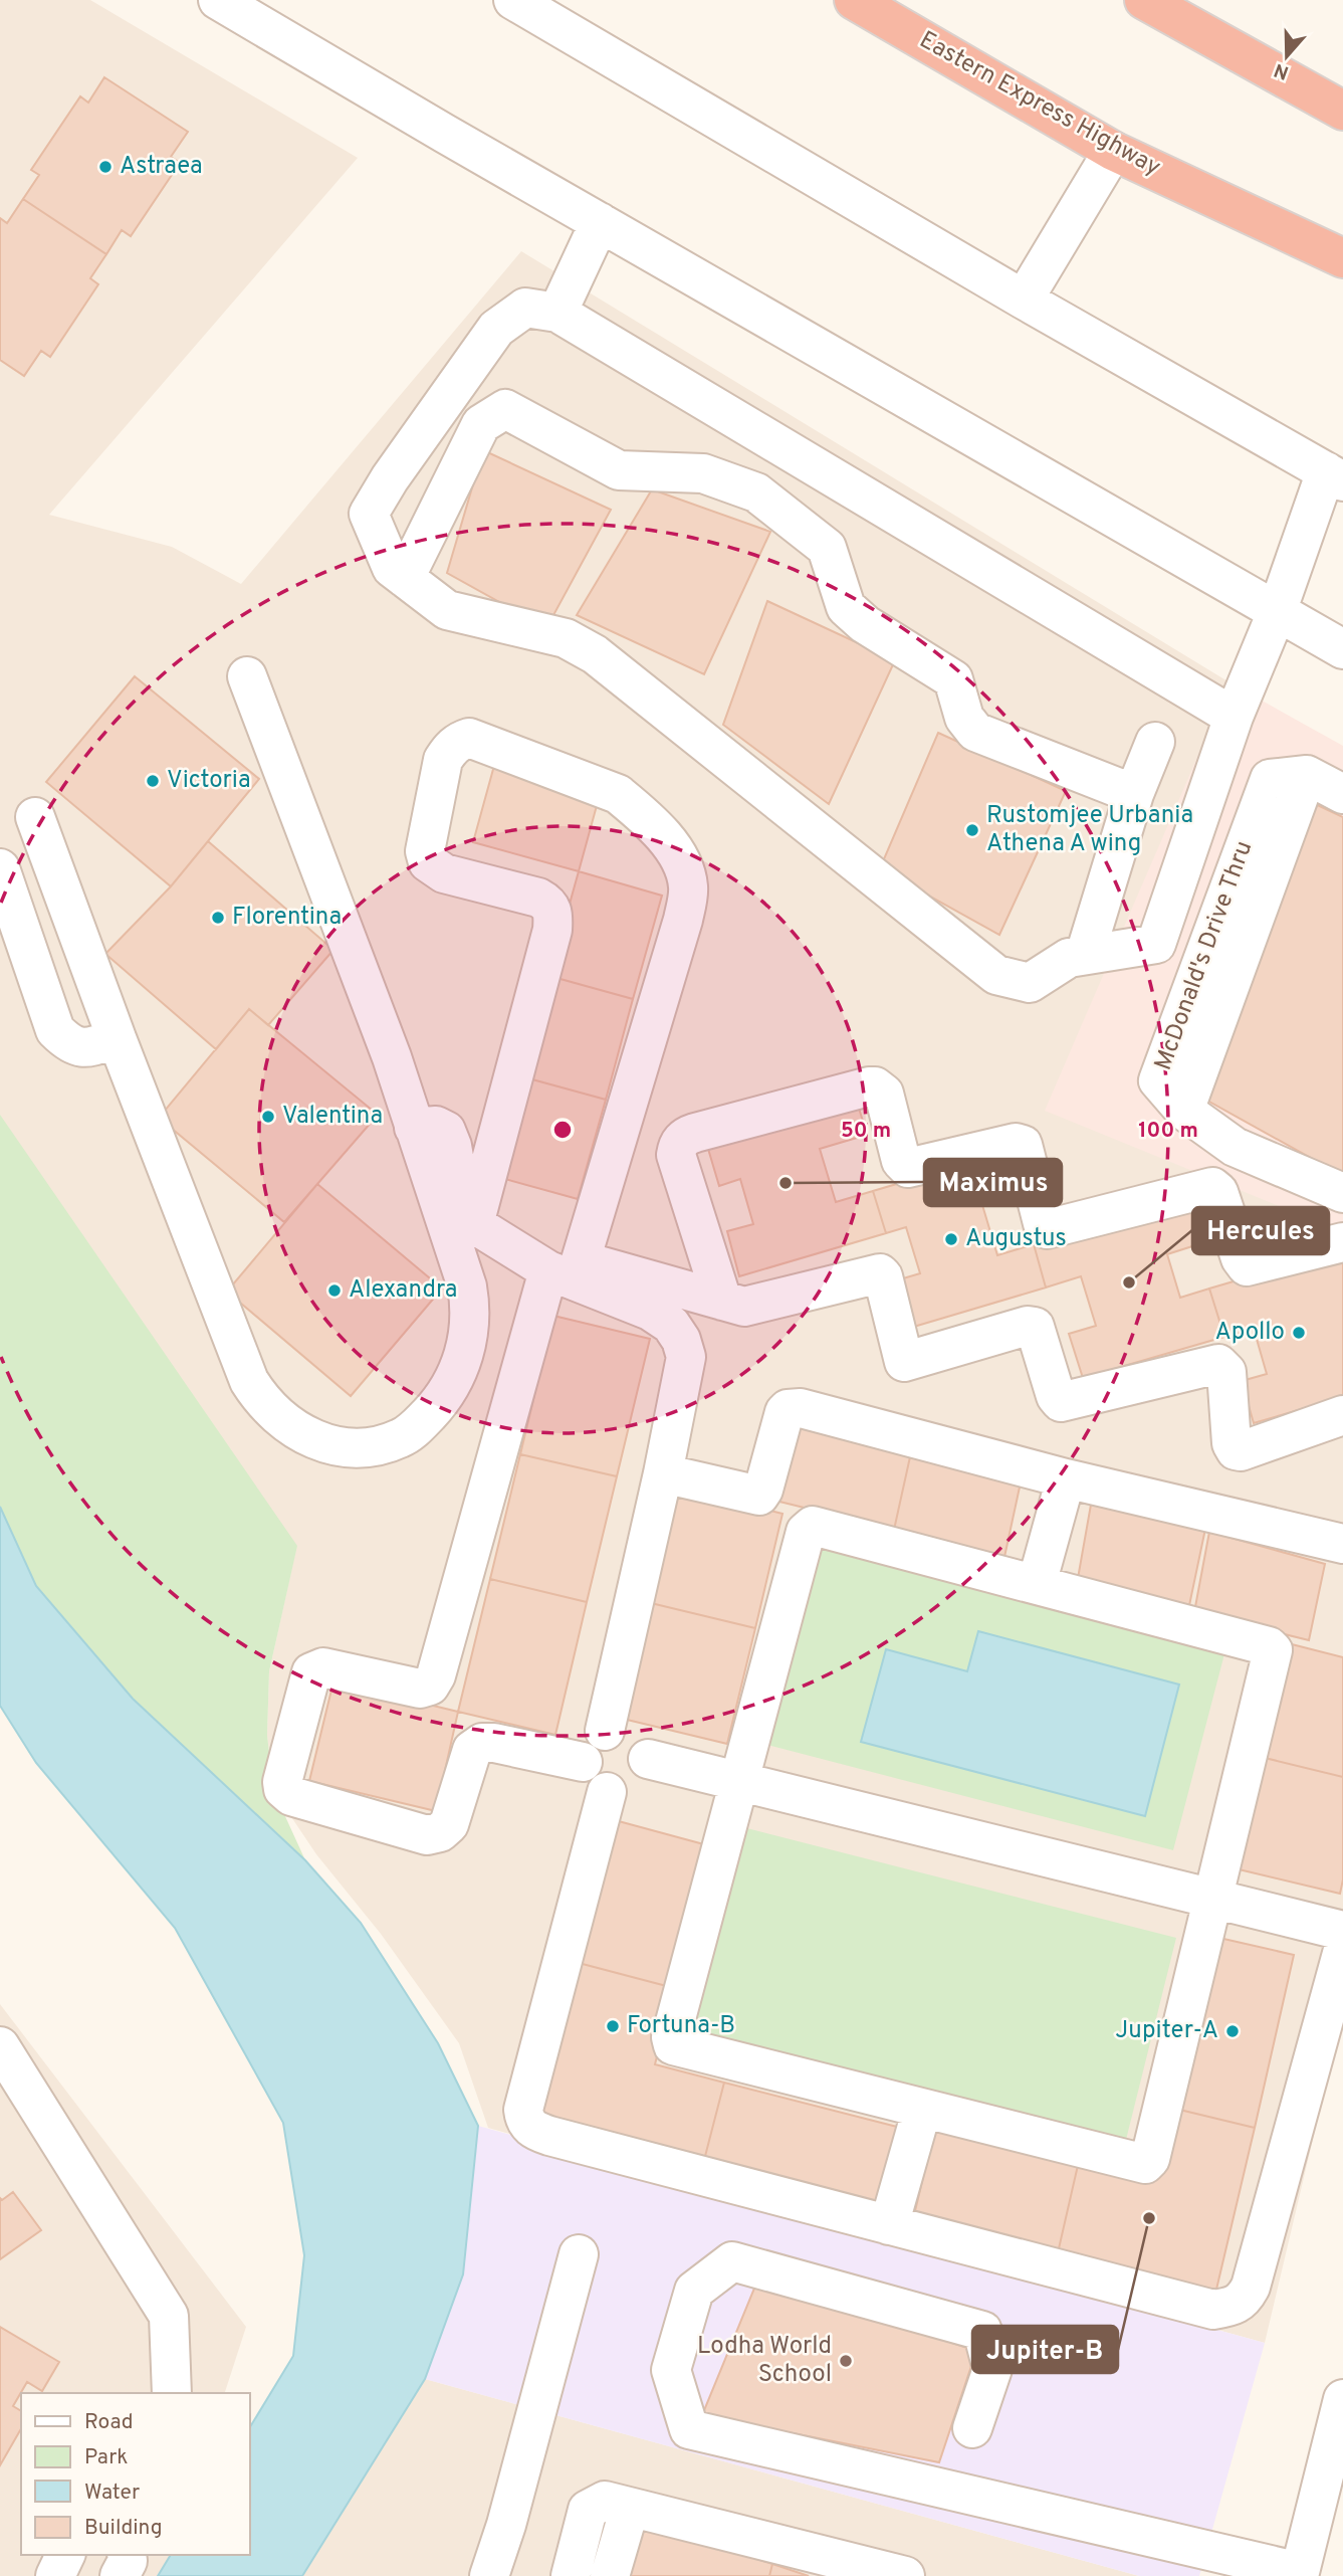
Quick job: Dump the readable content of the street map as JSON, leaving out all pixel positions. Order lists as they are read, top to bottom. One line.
{"streets":{"highway":["Eastern Express Highway"],"street":["McDonald's Drive Thru"]},"places":["Astraea","Victoria","Rustomjee Urbania Athena A wing","Florentina","Valentina","Maximus","Augustus","Hercules","Alexandra","Apollo","Fortuna-B","Jupiter-A","Jupiter-B","Lodha World School"],"legend":["Road","Park","Water","Building"],"north":"bottom","rings":["50 m","100 m"]}
